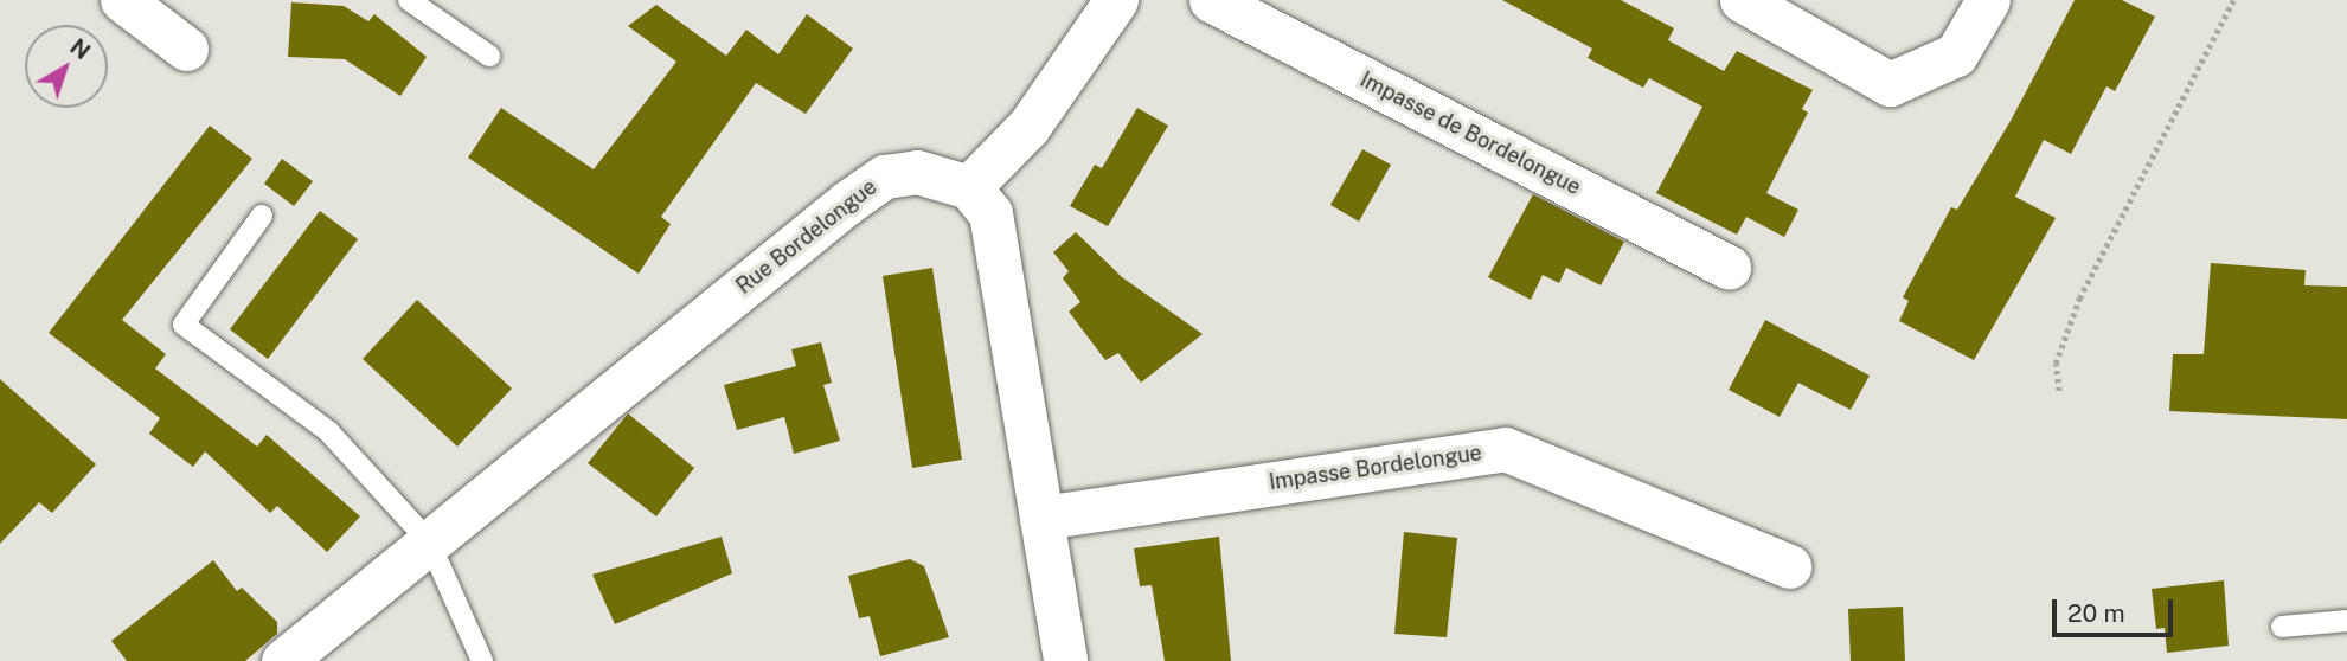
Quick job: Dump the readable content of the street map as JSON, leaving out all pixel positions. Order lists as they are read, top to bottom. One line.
{"streets":{"street":["Impasse de Bordelongue","Rue Bordelongue","Impasse Bordelongue"]},"scale_bar":"20 m","north":"top right"}
